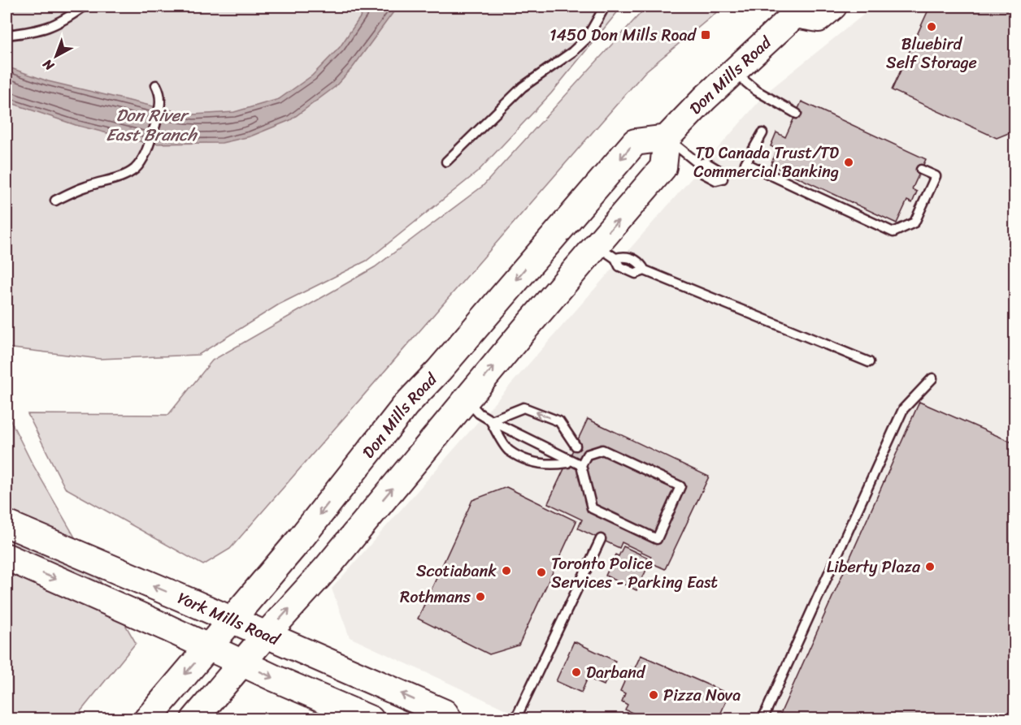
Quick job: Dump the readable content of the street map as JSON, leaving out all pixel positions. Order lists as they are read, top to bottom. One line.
{"streets":{"main road":["Don Mills Road","York Mills Road"]},"crossings":[["Don Mills Road","York Mills Road"]],"water":["Don River East Branch"],"places":{"other":["Bluebird Self Storage","TD Canada Trust/TD Commercial Banking","Liberty Plaza","Scotiabank","Toronto Police Services - Parking East","Rothmans","Darband","Pizza Nova"],"transit":["1450 Don Mills Road"]},"north":"bottom left"}
